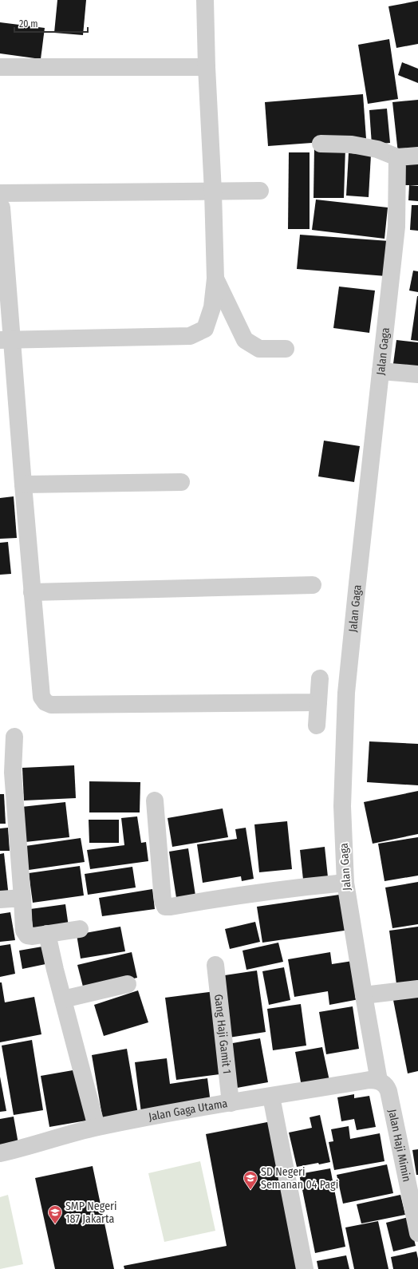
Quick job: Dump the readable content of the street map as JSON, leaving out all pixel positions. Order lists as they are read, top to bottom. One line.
{"streets":{"street":["Jalan Gaga","Gang Haji Gamit 1","Jalan Gaga Utama","Jalan Haji Mimin"]},"crossings":[["Jalan Gaga","Jalan Gaga Utama"],["Jalan Gaga","Jalan Haji Mimin"],["Gang Haji Gamit 1","Jalan Gaga Utama"],["Jalan Gaga Utama","Jalan Haji Mimin"]],"places":{"school or university":["SD Negeri Semanan 04 Pagi","SMP Negeri 187 Jakarta"]},"scale_bar":"20 m"}
